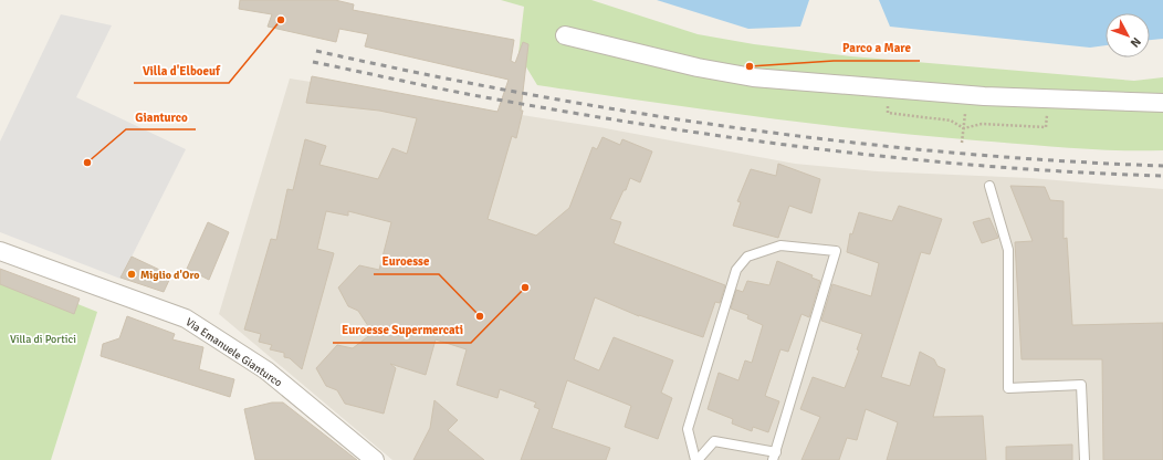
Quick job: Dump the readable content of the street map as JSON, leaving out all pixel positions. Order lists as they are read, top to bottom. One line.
{"streets":{"street":["Via Emanuele Gianturco"]},"parks":["Villa di Portici"],"places":["Villa d'Elboeuf","Parco a Mare","Gianturco","Miglio d'Oro","Euroesse Supermercati","Euroesse"],"north":"bottom right"}
